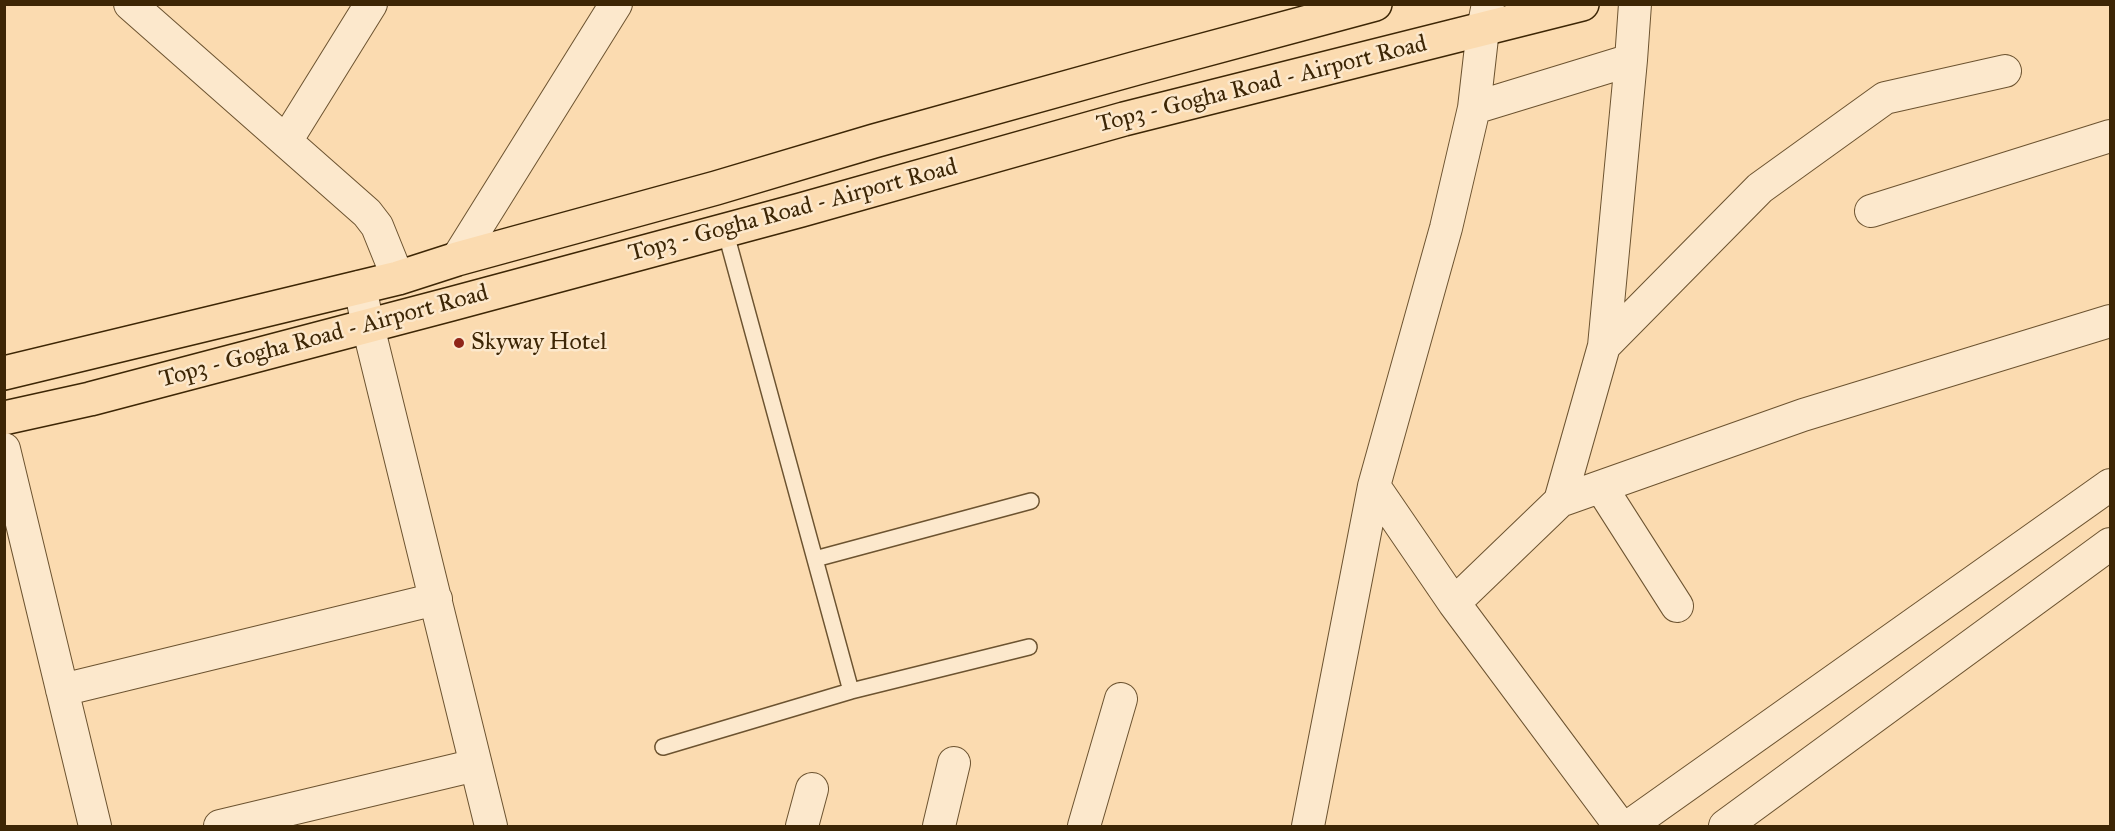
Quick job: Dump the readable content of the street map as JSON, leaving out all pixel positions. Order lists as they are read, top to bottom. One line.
{"streets":{"main road":["Top3 - Gogha Road - Airport Road"]},"places":["Skyway Hotel"]}
